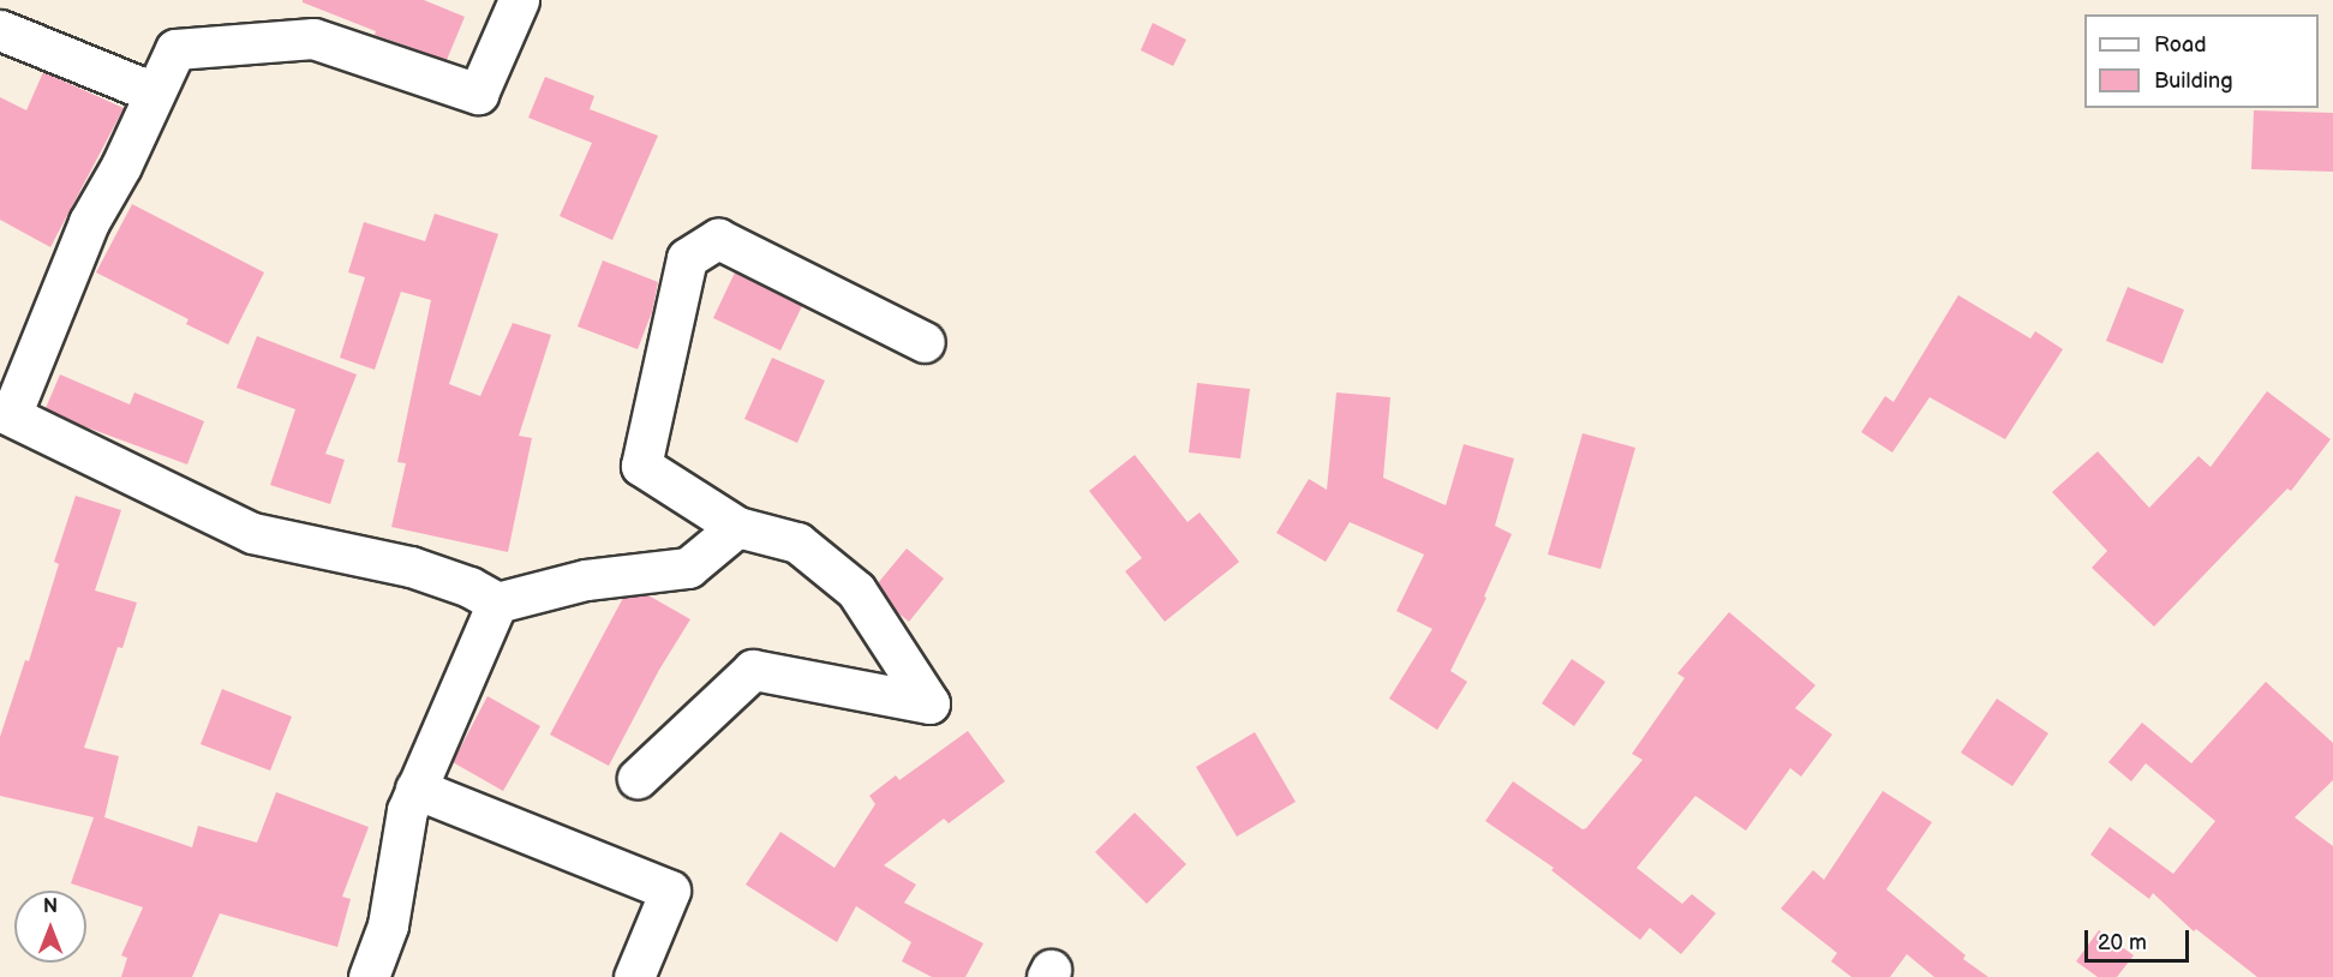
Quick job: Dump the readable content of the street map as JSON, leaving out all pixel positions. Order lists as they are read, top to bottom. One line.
{"legend":["Road","Building"],"scale_bar":"20 m","north":"top"}
